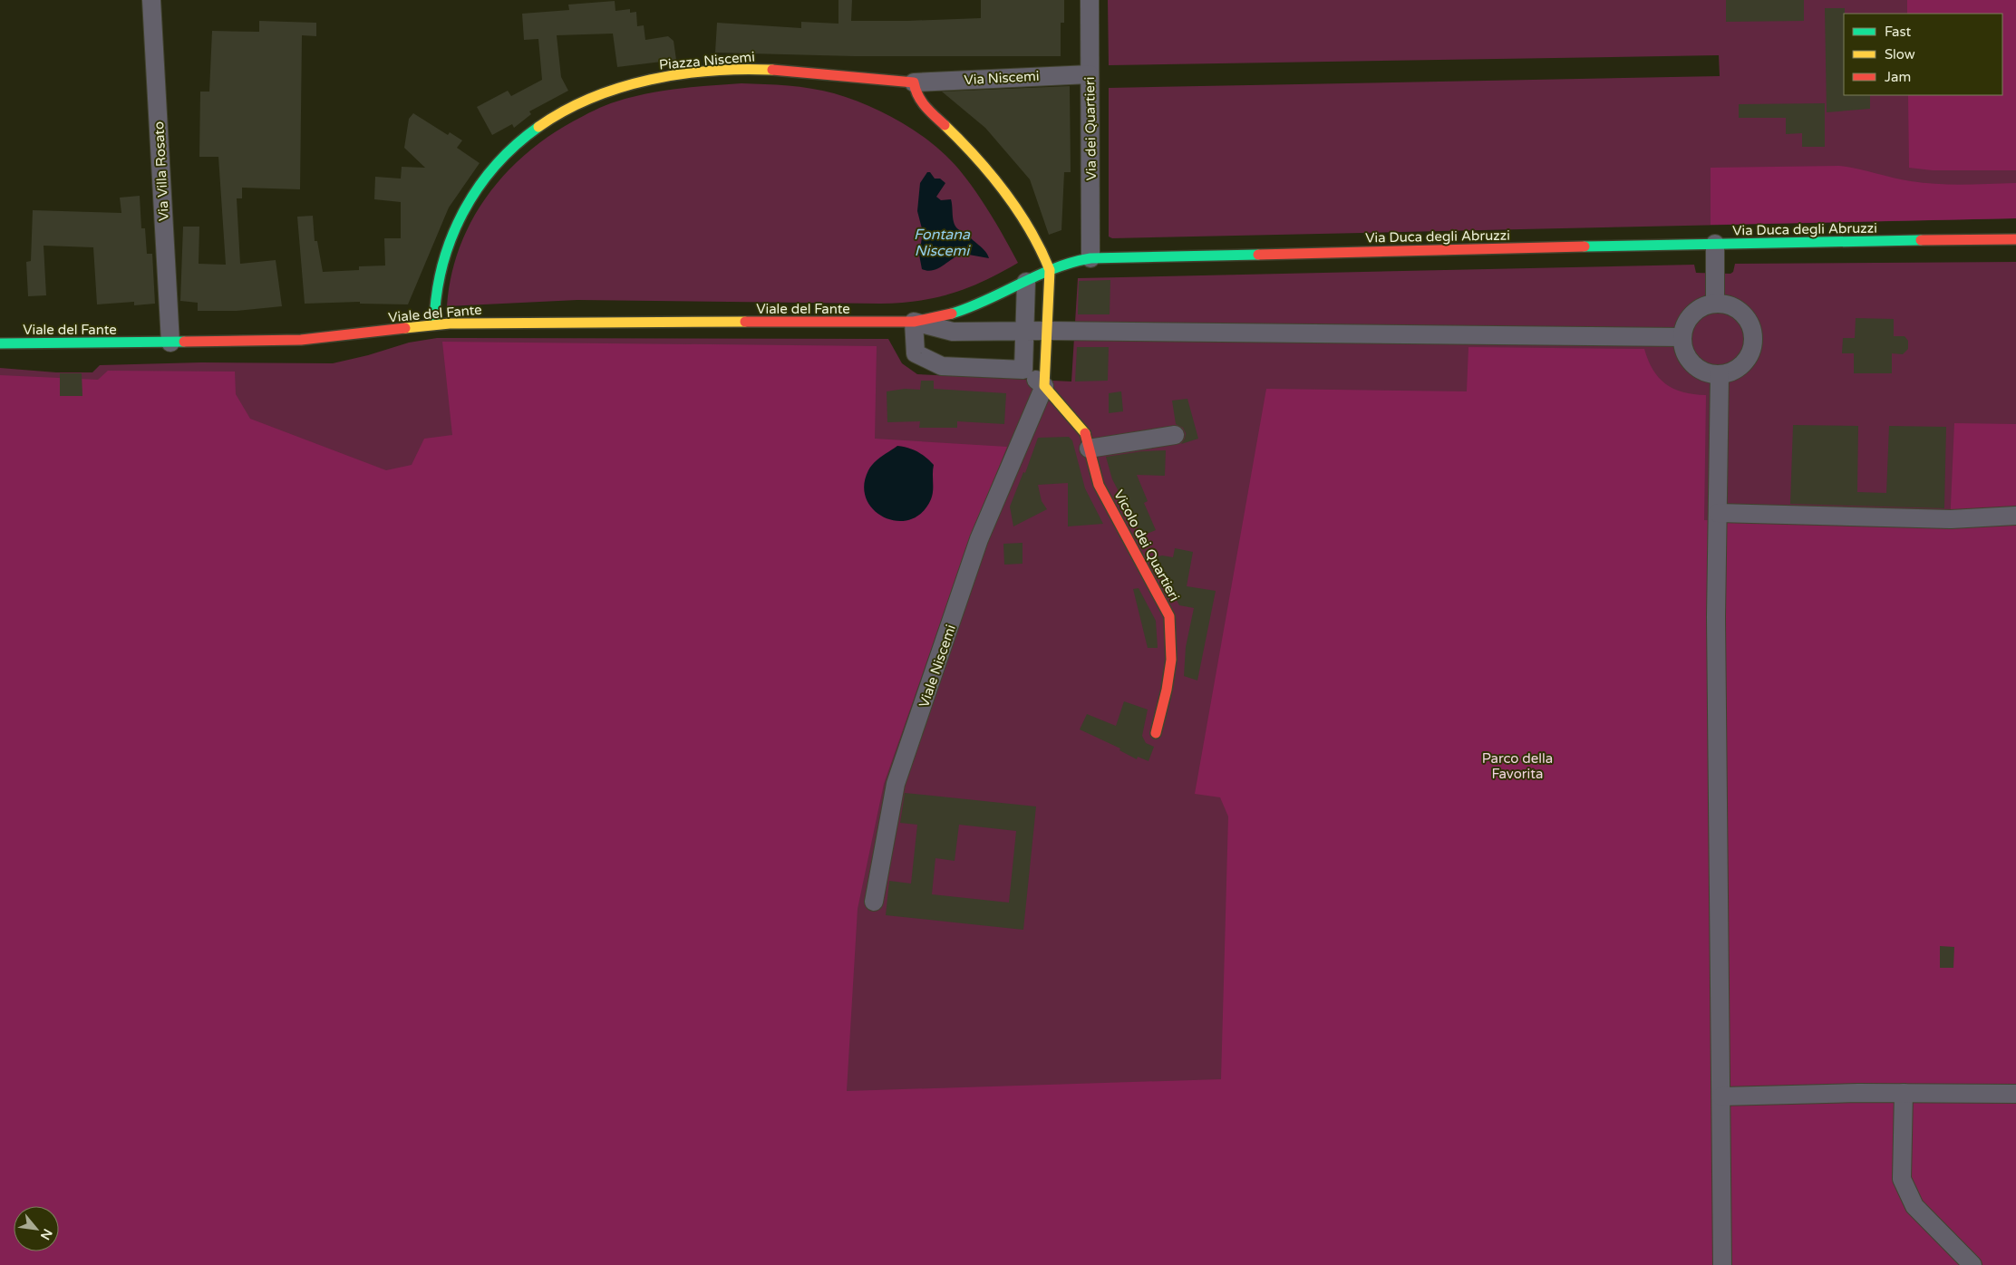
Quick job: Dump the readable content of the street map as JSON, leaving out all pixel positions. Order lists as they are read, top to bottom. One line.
{"streets":{"street":["Piazza Niscemi","Via Niscemi","Via dei Quartieri","Via Villa Rosato","Via Duca degli Abruzzi","Viale del Fante","Vicolo dei Quartieri","Viale Niscemi"]},"crossings":[["Piazza Niscemi","Via Niscemi"],["Piazza Niscemi","Viale del Fante"],["Via Niscemi","Via dei Quartieri"],["Via dei Quartieri","Via Duca degli Abruzzi"],["Via Villa Rosato","Viale del Fante"],["Via Duca degli Abruzzi","Viale del Fante"],["Vicolo dei Quartieri","Viale Niscemi"]],"water":["Fontana Niscemi"],"parks":["Parco della Favorita"],"legend":["Fast","Slow","Jam"],"north":"bottom right"}
